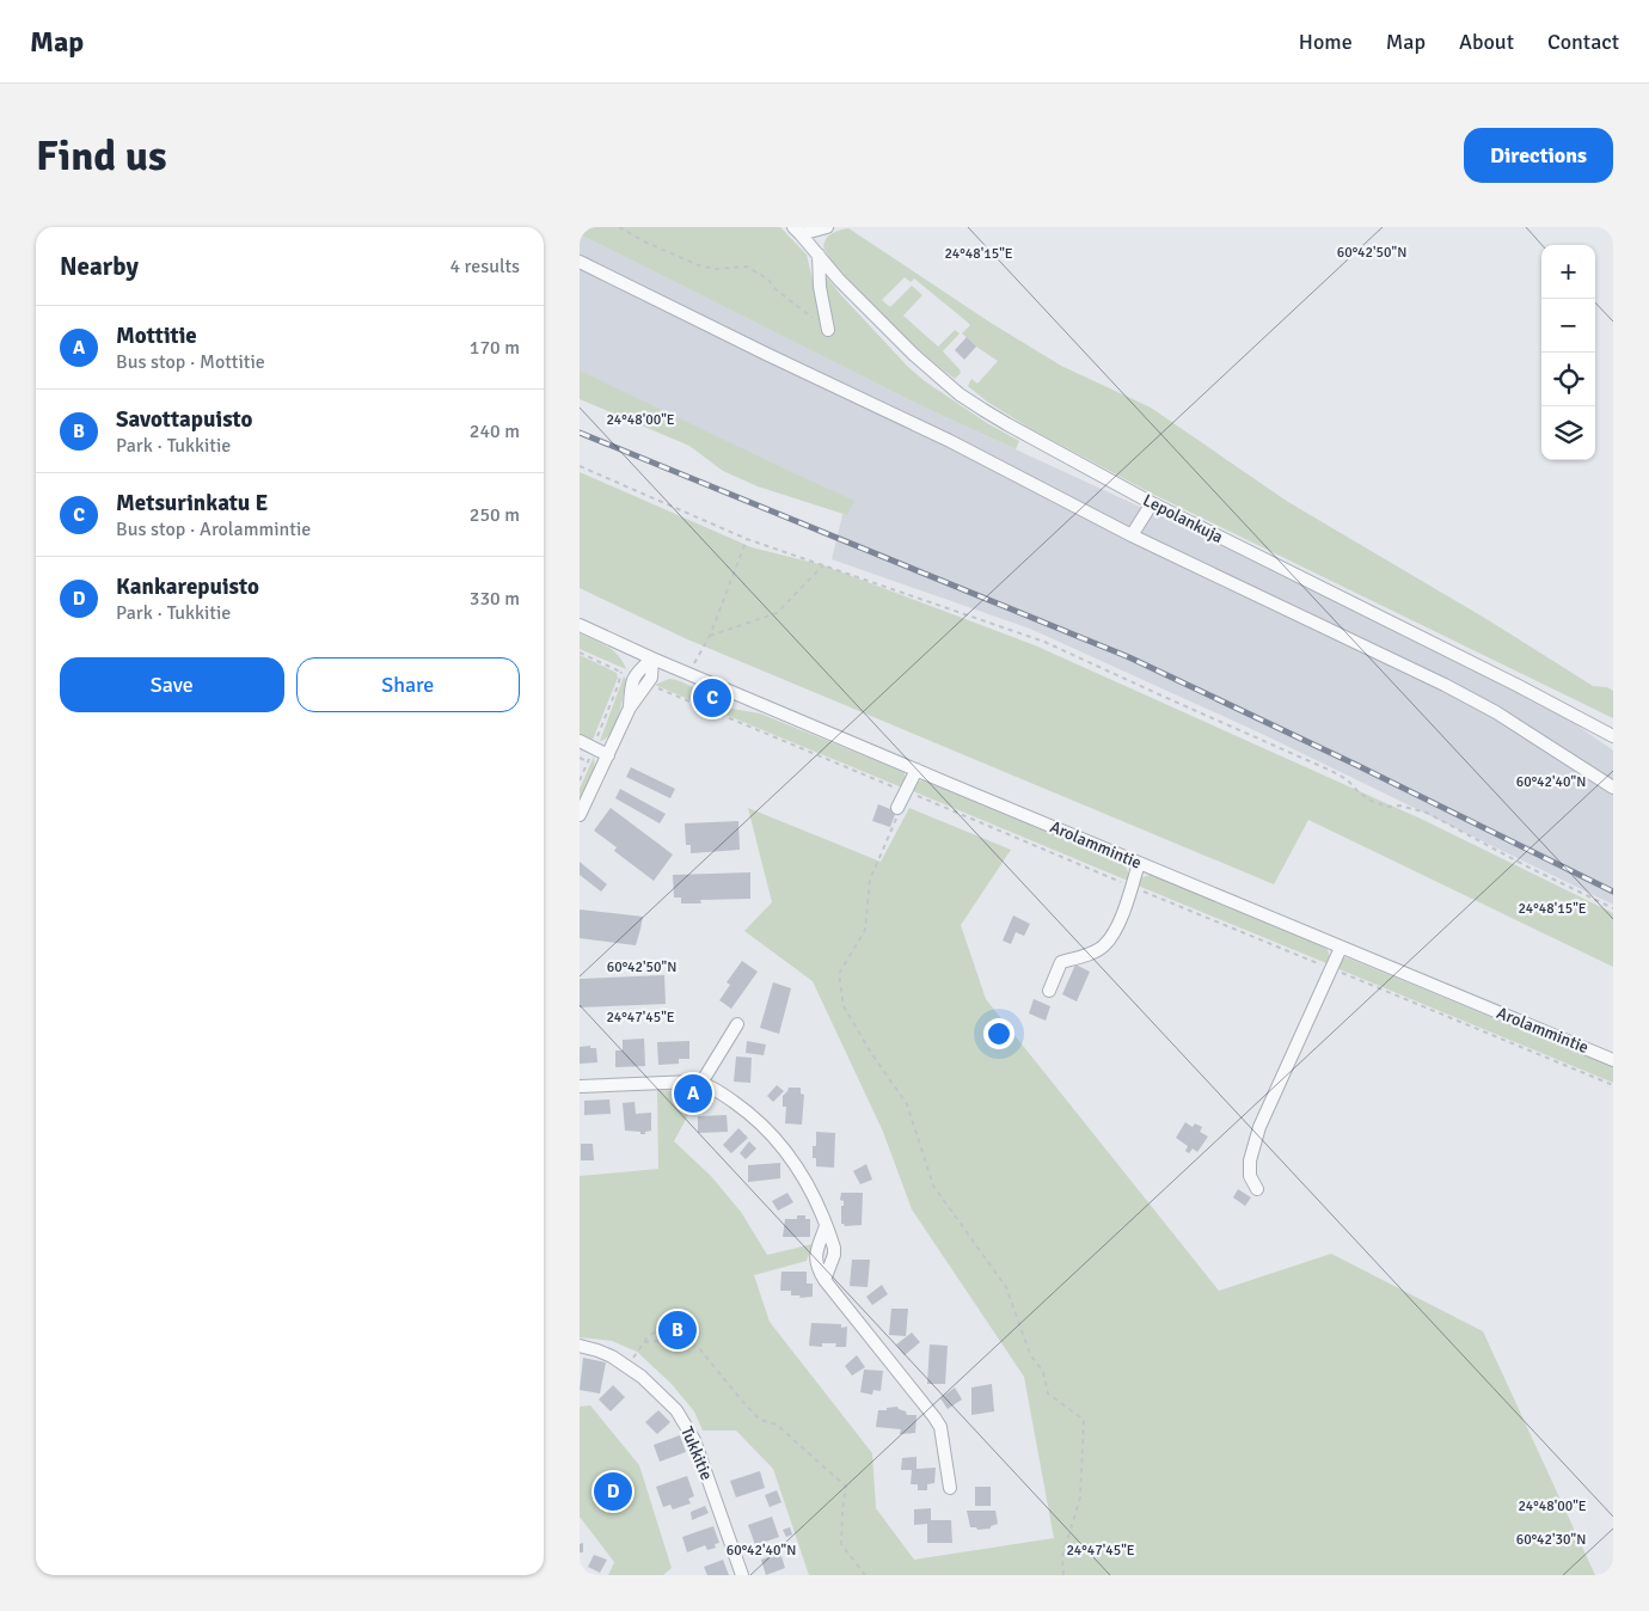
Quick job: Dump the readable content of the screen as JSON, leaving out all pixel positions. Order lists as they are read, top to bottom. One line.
{"streets":{"street":["Lepolankuja","Arolammintie","Tukkitie"]},"page":{"header":"Map","nav":["Home","Map","About","Contact"],"buttons":["Directions",["Save","Share"]],"title":"Find us","heading":["Nearby","4 results"],"map_buttons":["+","−"],"list":[{"mark":"A","name":"Mottitie","note":"Bus stop · Mottitie","value":"170 m"},{"mark":"B","name":"Savottapuisto","note":"Park · Tukkitie","value":"240 m"},{"mark":"C","name":"Metsurinkatu E","note":"Bus stop · Arolammintie","value":"250 m"},{"mark":"D","name":"Kankarepuisto","note":"Park · Tukkitie","value":"330 m"}],"pins":["C","A","B","D"]},"coordinates":["60°42'50\"N","24°48'15\"E","24°48'00\"E","60°42'40\"N","24°47'45\"E","60°42'30\"N"]}
